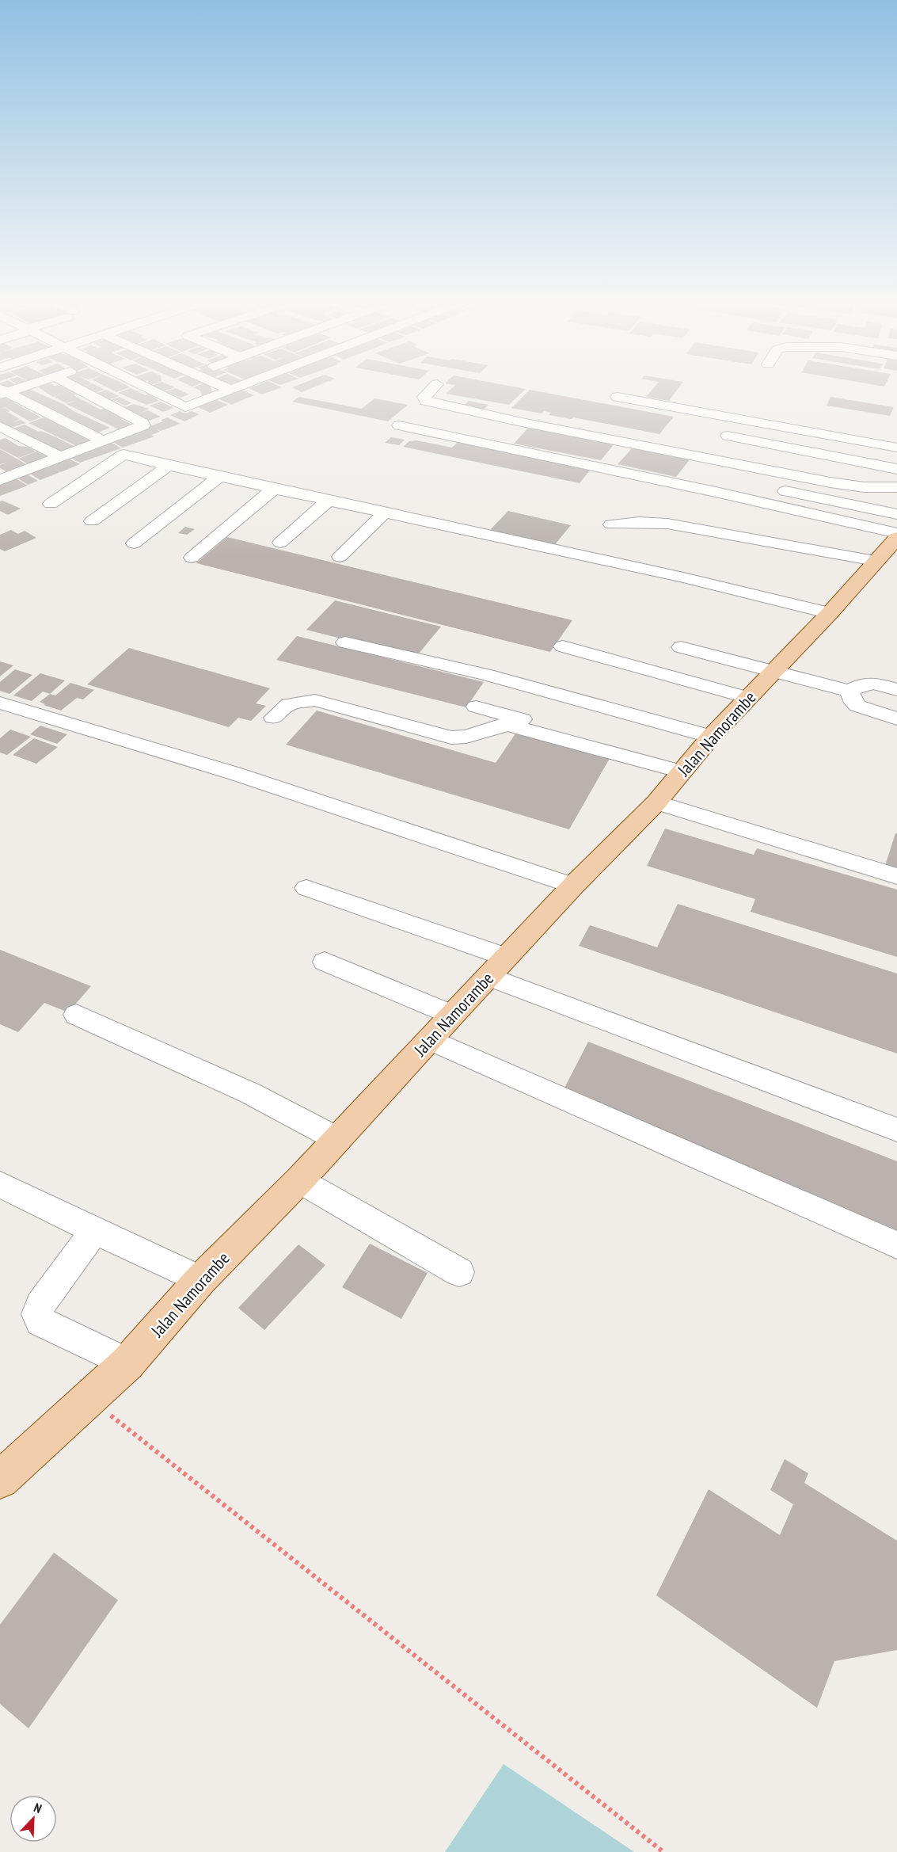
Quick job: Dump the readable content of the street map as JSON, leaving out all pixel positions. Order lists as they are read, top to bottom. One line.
{"streets":{"main road":["Jalan Namorambe"]},"north":"top right"}
